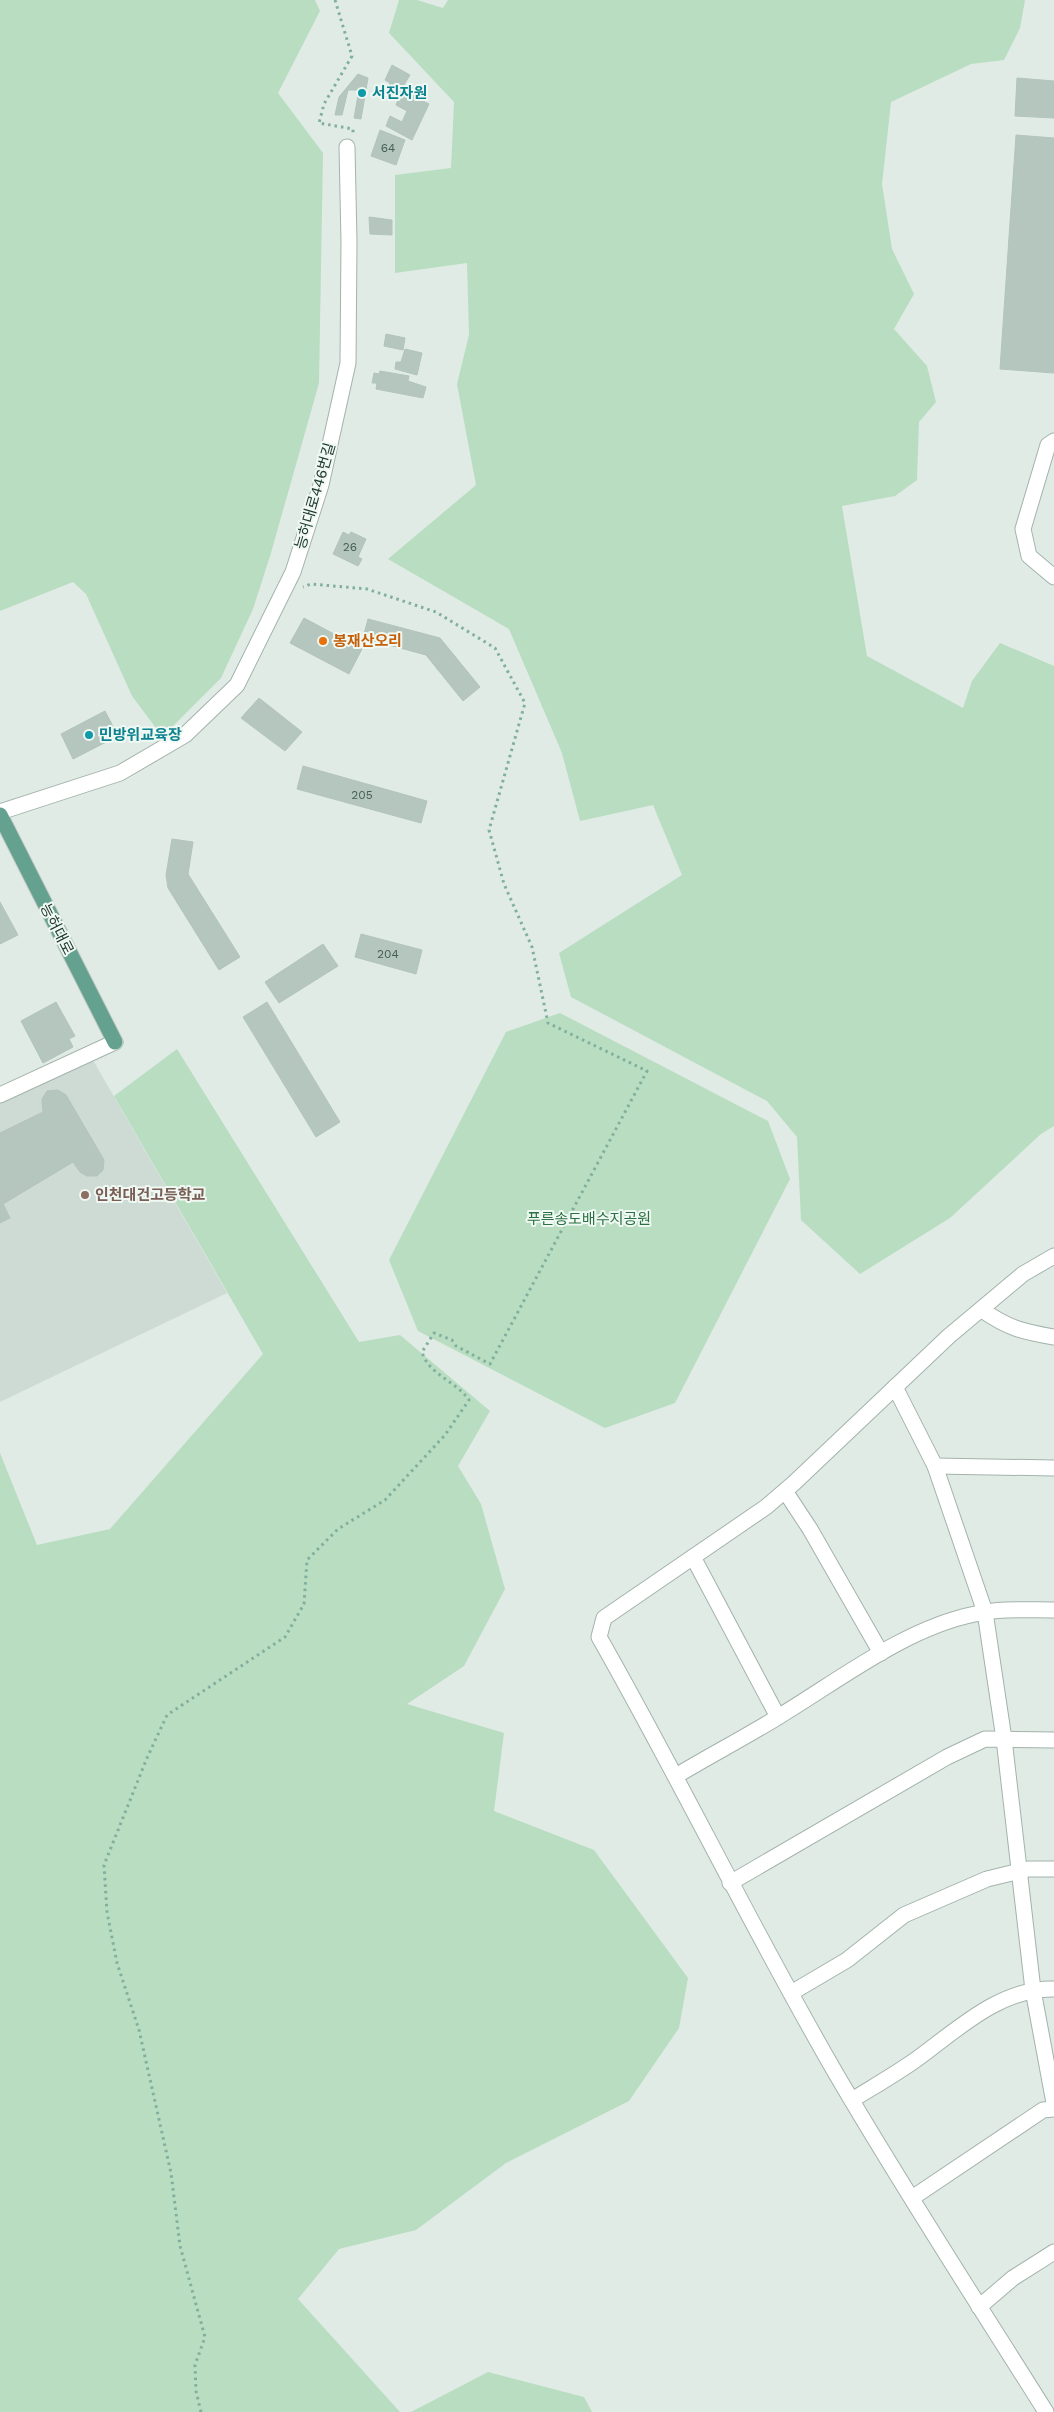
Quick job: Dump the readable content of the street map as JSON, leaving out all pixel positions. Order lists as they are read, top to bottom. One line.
{"streets":{"main road":["능허대로"],"street":["능허대로446번길"]},"crossings":[["능허대로446번길","능허대로"]],"parks":["푸른송도배수지공원"],"places":["서진자원","봉재산오리","민방위교육장","인천대건고등학교"],"house_numbers":["64","26","205","204"]}
